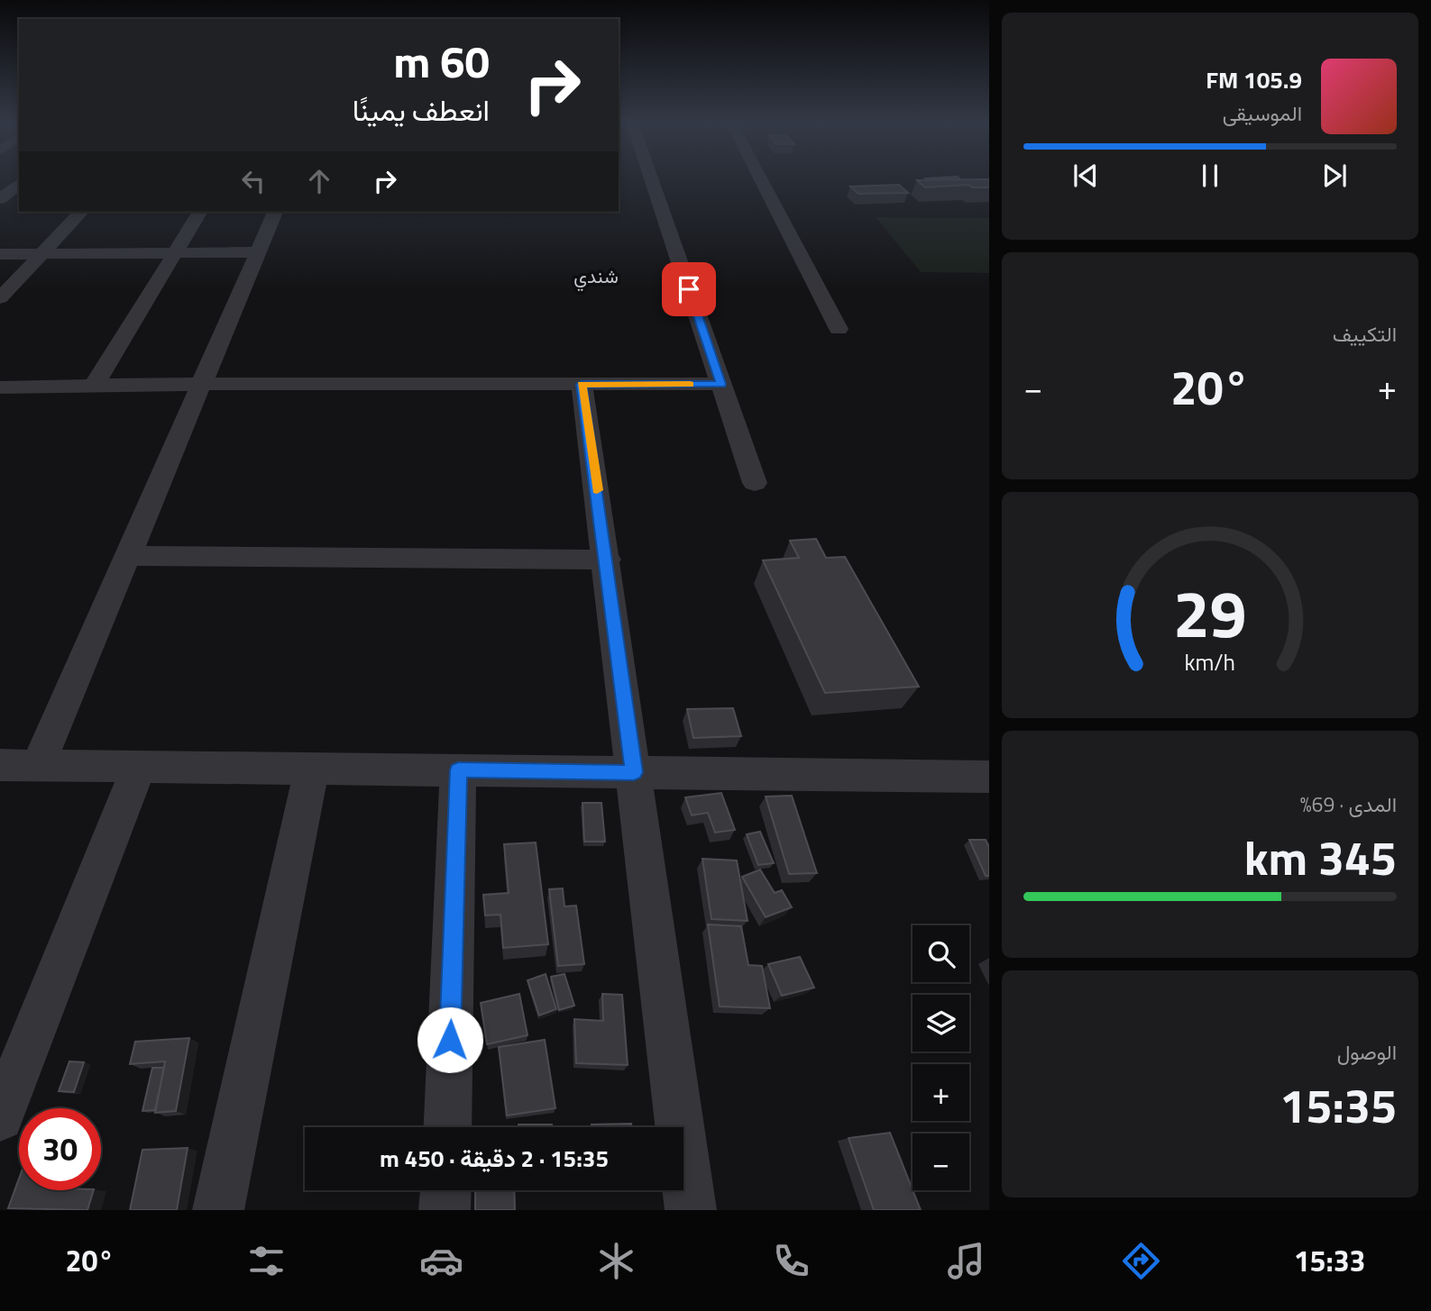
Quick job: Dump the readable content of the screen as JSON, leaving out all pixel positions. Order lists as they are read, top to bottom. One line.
{"districts":["شندي"],"page":{"turn":["60 m","انعطف يمينًا"],"song":["105.9 FM","الموسيقى"],"tile":["التكييف",["المدى · 69%","345 km"],["الوصول","15:35"]],"heat":["−","20°","+"],"map_buttons":["+","−"],"limit":"30","trip":"15:35 · 2 دقيقة · 450 m","tabs":["15:33","20°"],"gauge":["29","km/h"]}}
